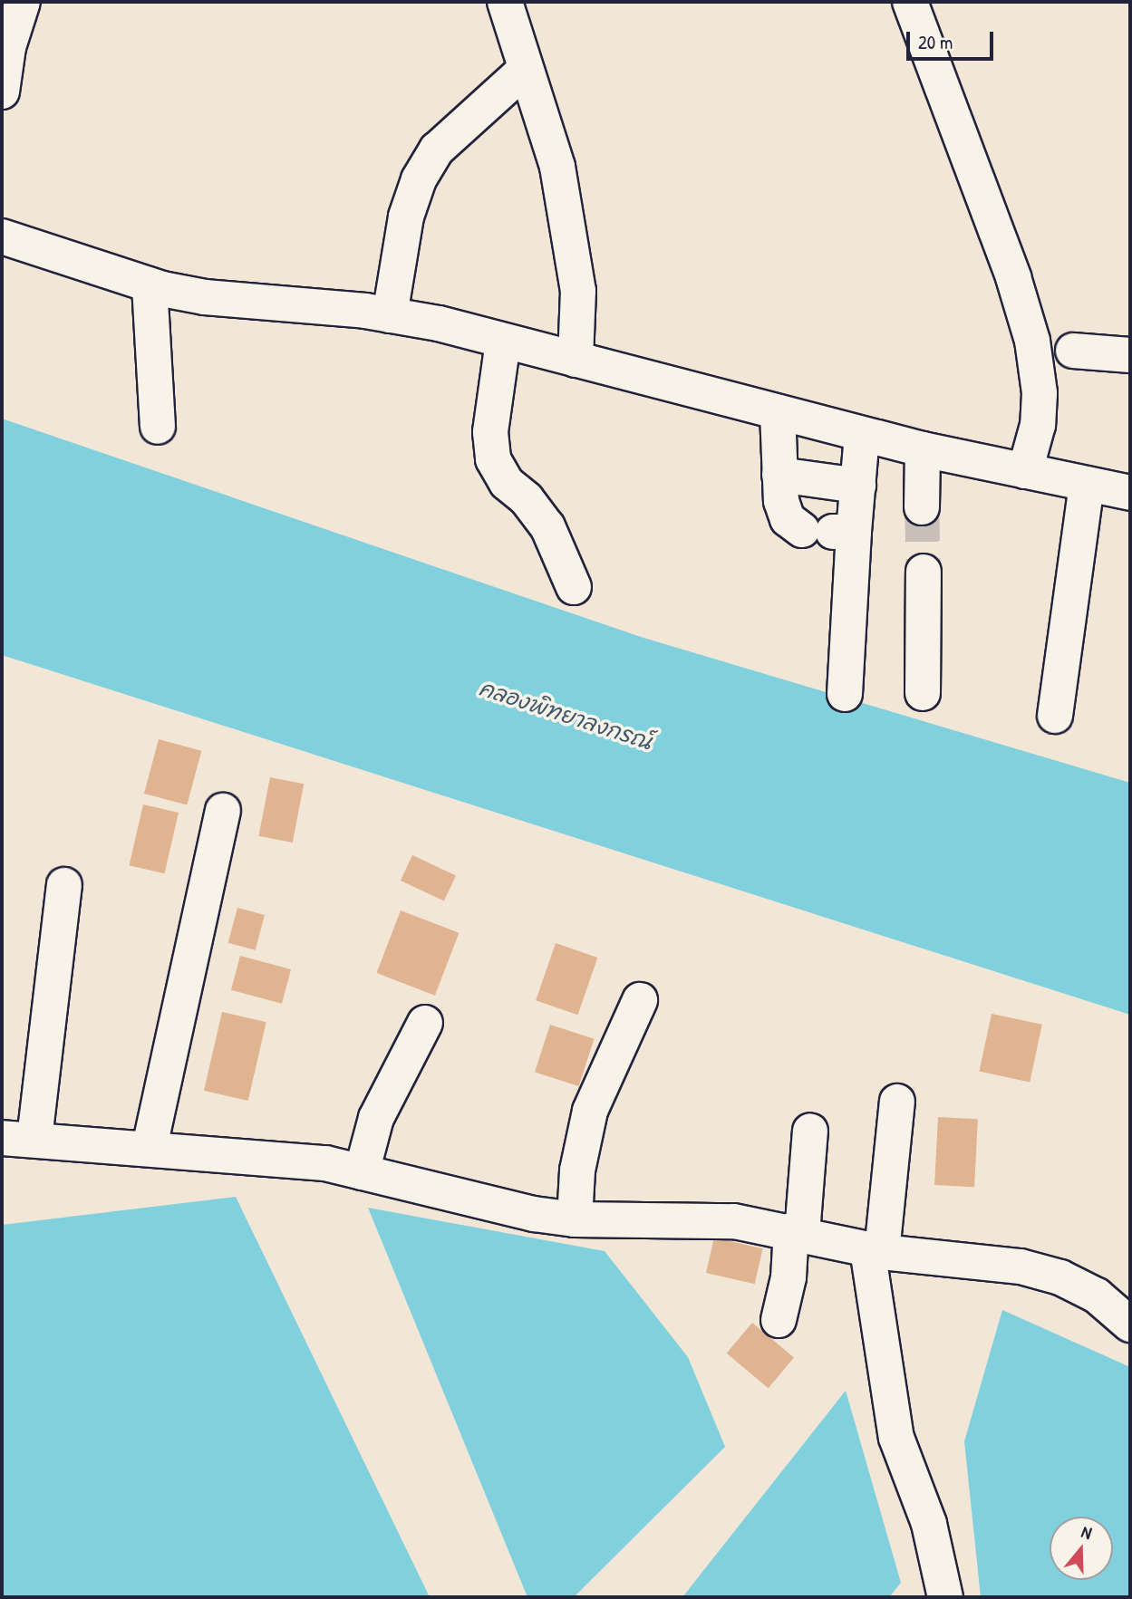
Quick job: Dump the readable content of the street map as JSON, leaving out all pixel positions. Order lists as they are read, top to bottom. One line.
{"water":["คลองพิทยาลงกรณ์"],"scale_bar":"20 m","north":"top"}
